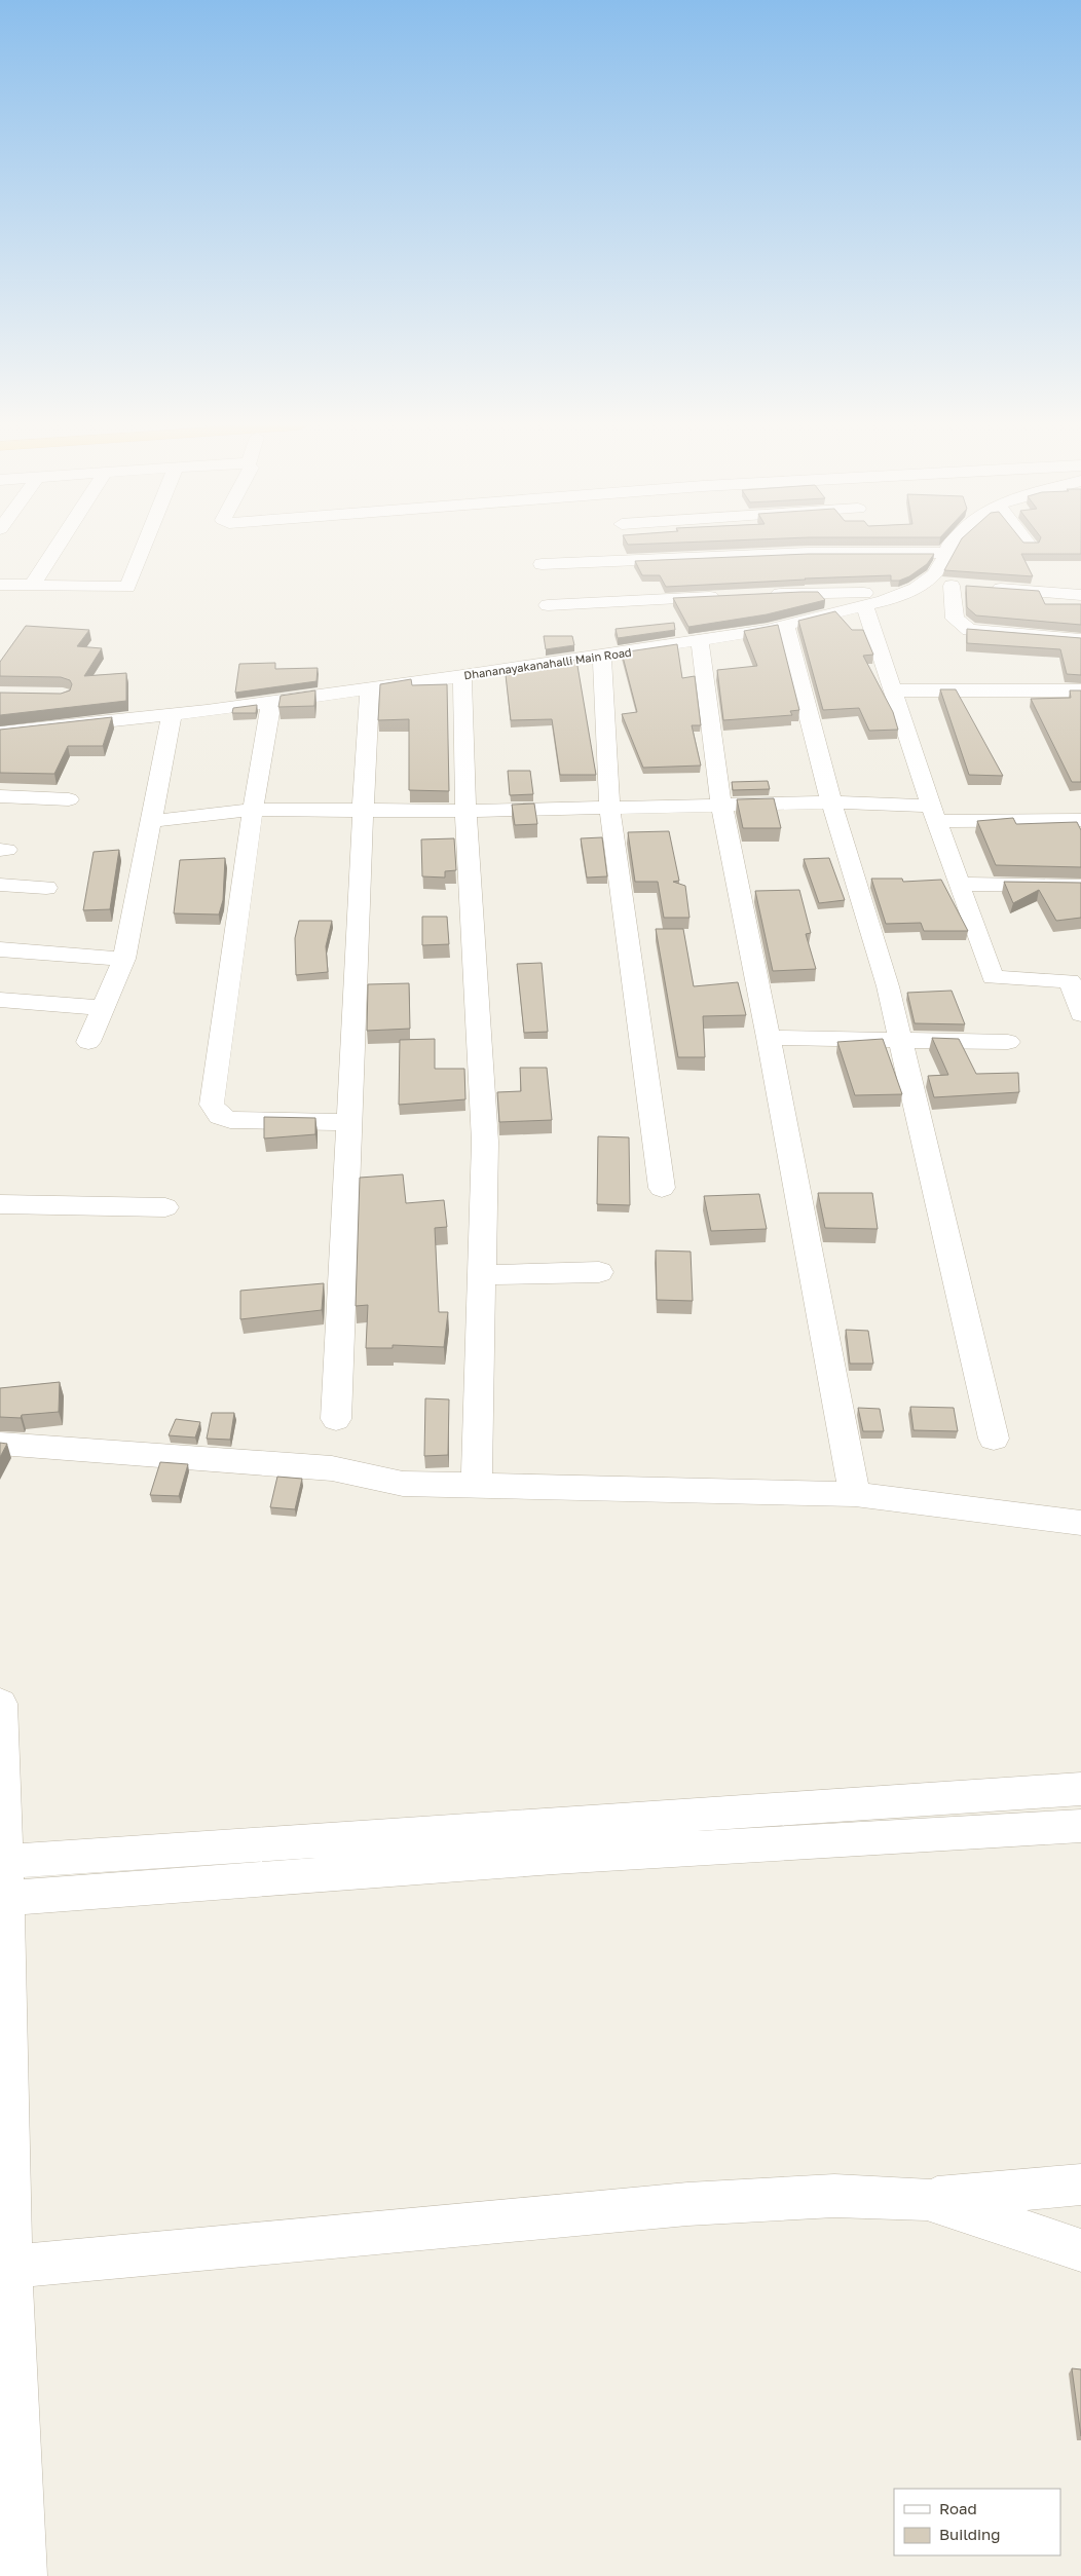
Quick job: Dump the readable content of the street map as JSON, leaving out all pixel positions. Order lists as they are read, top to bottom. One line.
{"streets":{"street":["Dhananayakanahalli Main Road"]},"legend":["Road","Building"]}
